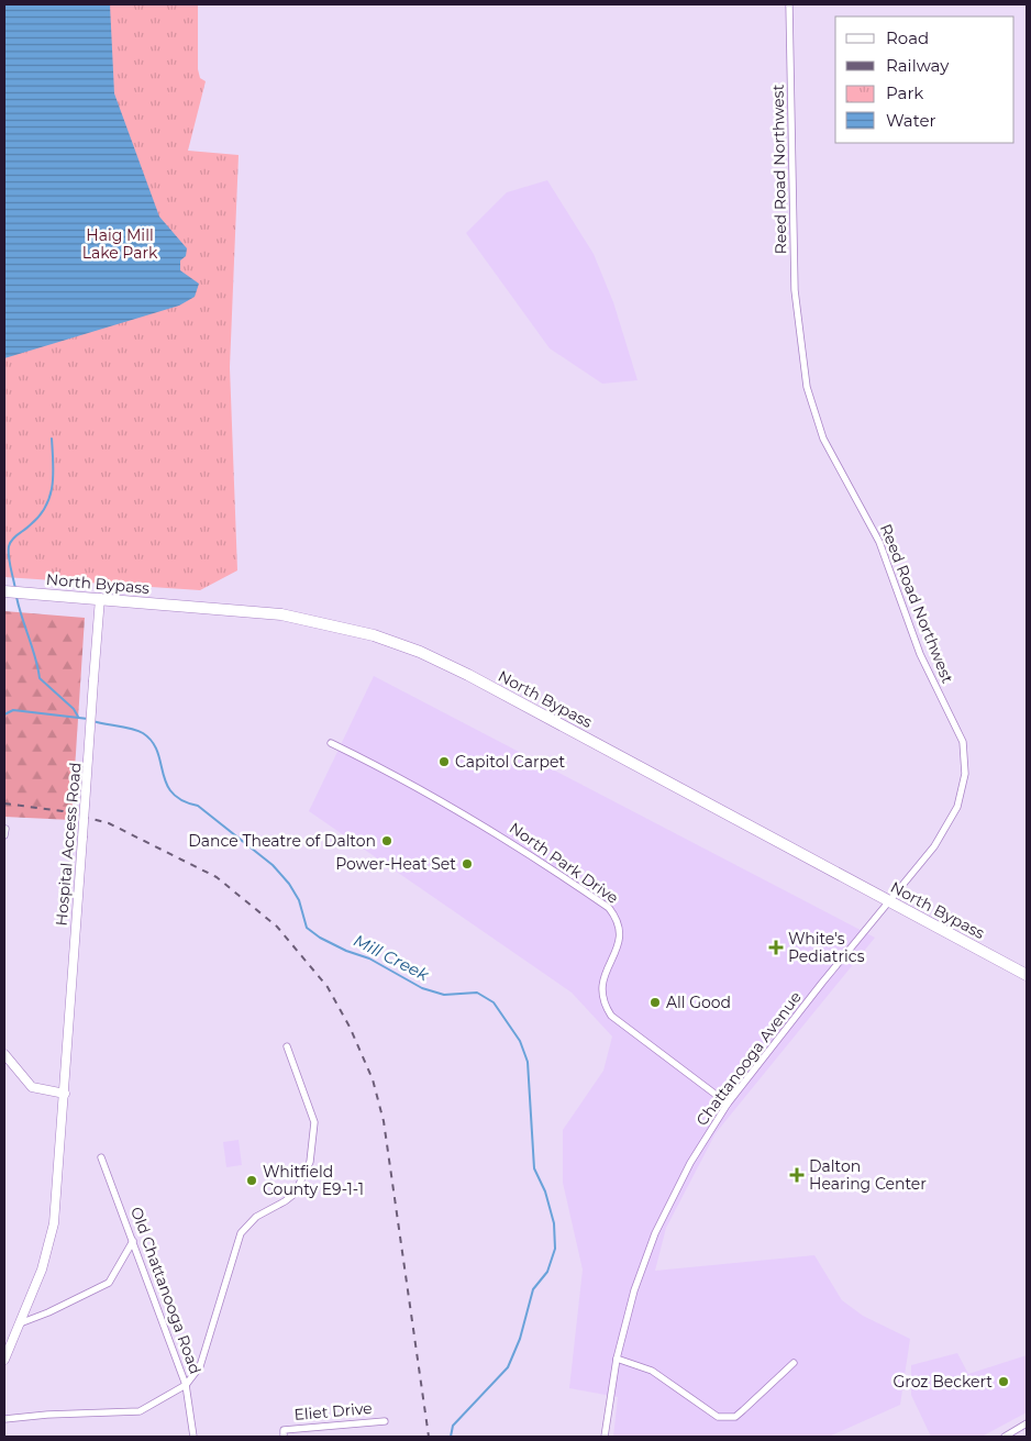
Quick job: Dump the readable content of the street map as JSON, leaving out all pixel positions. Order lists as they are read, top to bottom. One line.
{"streets":{"highway":["North Bypass"],"main road":["Hospital Access Road"],"street":["Reed Road Northwest","North Park Drive","Chattanooga Avenue","Old Chattanooga Road","Eliet Drive"]},"crossings":[["Reed Road Northwest","North Bypass"],["Reed Road Northwest","Chattanooga Avenue"],["North Bypass","Hospital Access Road"],["North Bypass","Chattanooga Avenue"],["North Park Drive","Chattanooga Avenue"]],"water":["Mill Creek"],"parks":["Haig Mill Lake Park"],"places":{"other":["Capitol Carpet","Dance Theatre of Dalton","Power-Heat Set","All Good","Whitfield County E9-1-1","Groz Beckert"],"health":["White's Pediatrics","Dalton Hearing Center"]},"legend":["Road","Railway","Park","Water"]}
